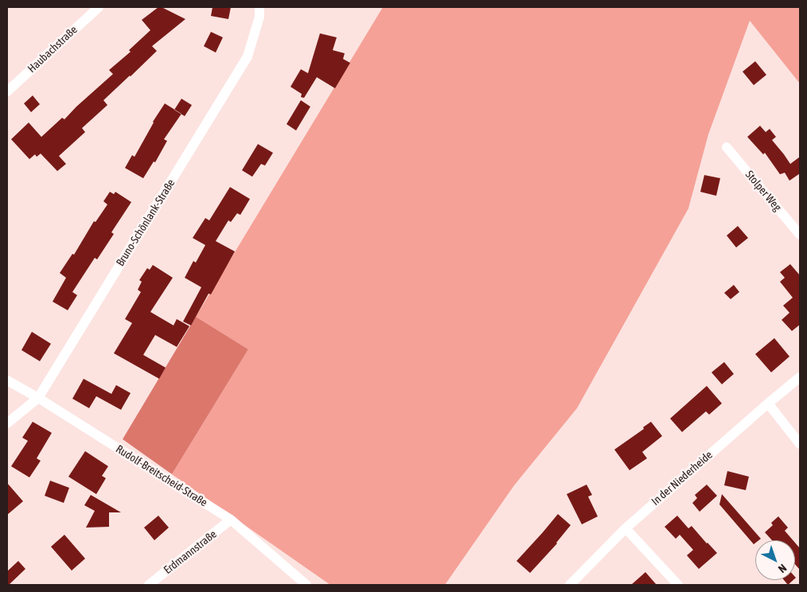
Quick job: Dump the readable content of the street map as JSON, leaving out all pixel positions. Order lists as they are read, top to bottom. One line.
{"streets":{"street":["Haubachstraße","Stolper Weg","Bruno-Schönlank-Straße","Rudolf-Breitscheid-Straße","In der Niederheide","Erdmannstraße"]},"crossings":[["Bruno-Schönlank-Straße","Rudolf-Breitscheid-Straße"],["Rudolf-Breitscheid-Straße","Erdmannstraße"]],"north":"bottom right"}
